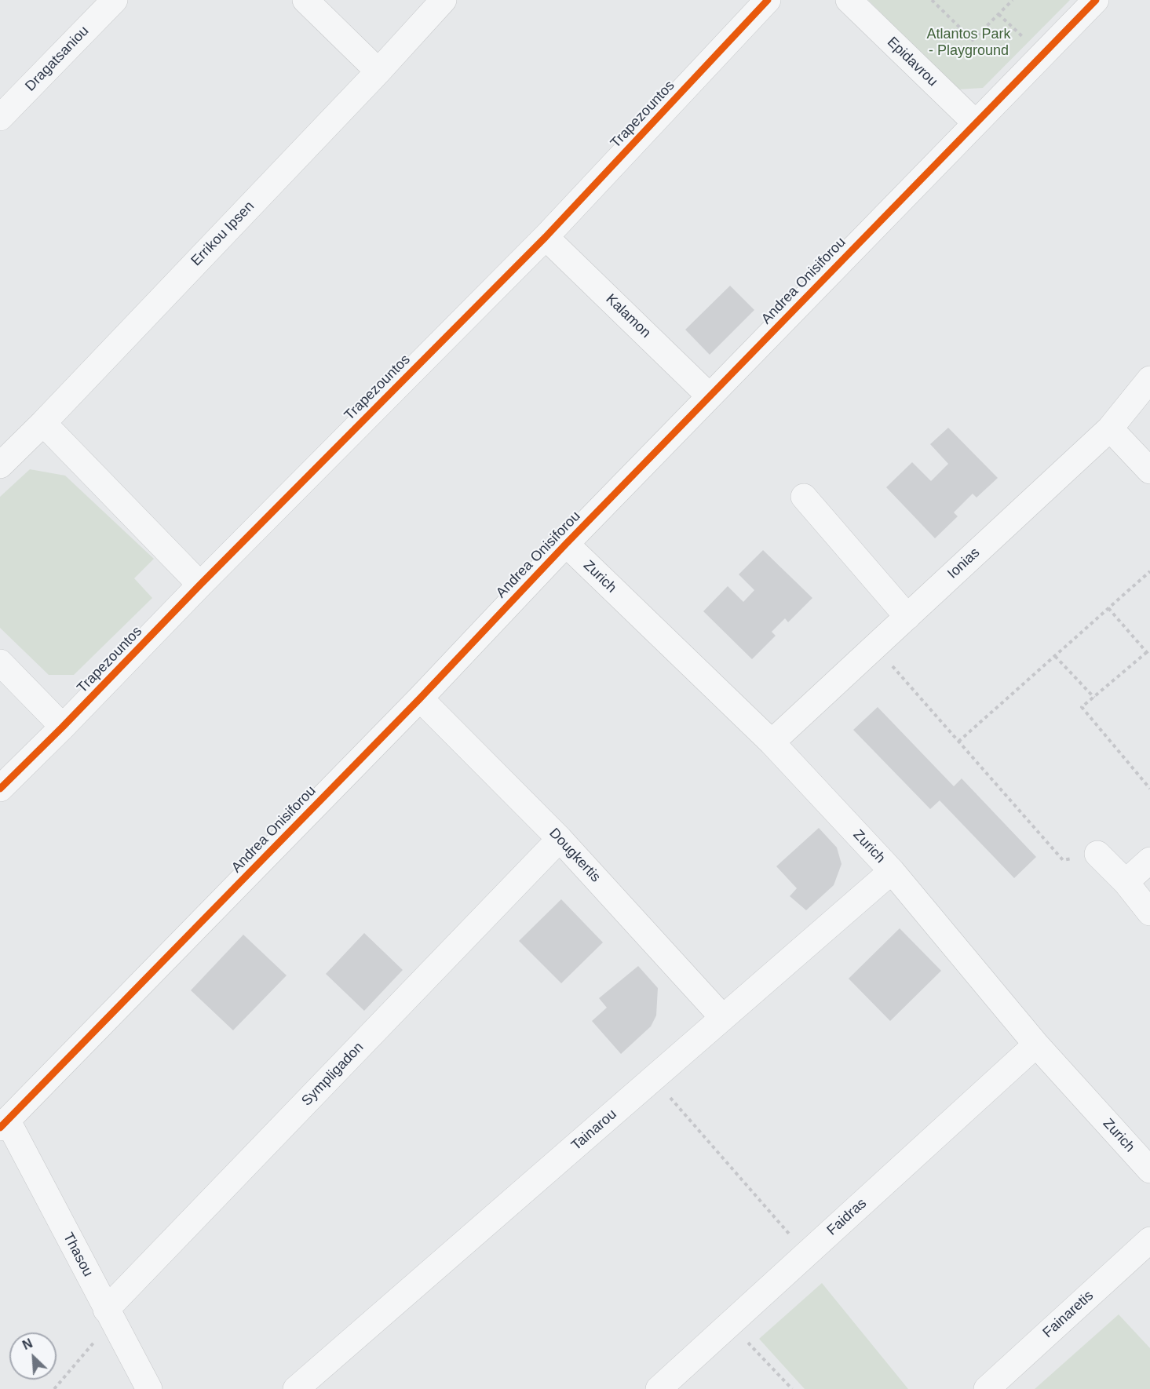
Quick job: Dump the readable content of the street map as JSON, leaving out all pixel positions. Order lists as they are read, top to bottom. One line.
{"streets":{"street":["Dragatsaniou","Epidavrou","Trapezountos","Errikou Ipsen","Andrea Onisiforou","Kalamon","Ionias","Zurich","Dougkertis","Sympligadon","Tainarou","Faidras","Thasou","Fainaretis"]},"crossings":[["Epidavrou","Andrea Onisiforou"],["Trapezountos","Kalamon"],["Andrea Onisiforou","Kalamon"],["Andrea Onisiforou","Zurich"],["Andrea Onisiforou","Dougkertis"],["Andrea Onisiforou","Thasou"],["Ionias","Zurich"],["Zurich","Tainarou"],["Zurich","Faidras"],["Dougkertis","Sympligadon"],["Dougkertis","Tainarou"],["Sympligadon","Thasou"]],"parks":["Atlantos Park - Playground"],"north":"top left"}
